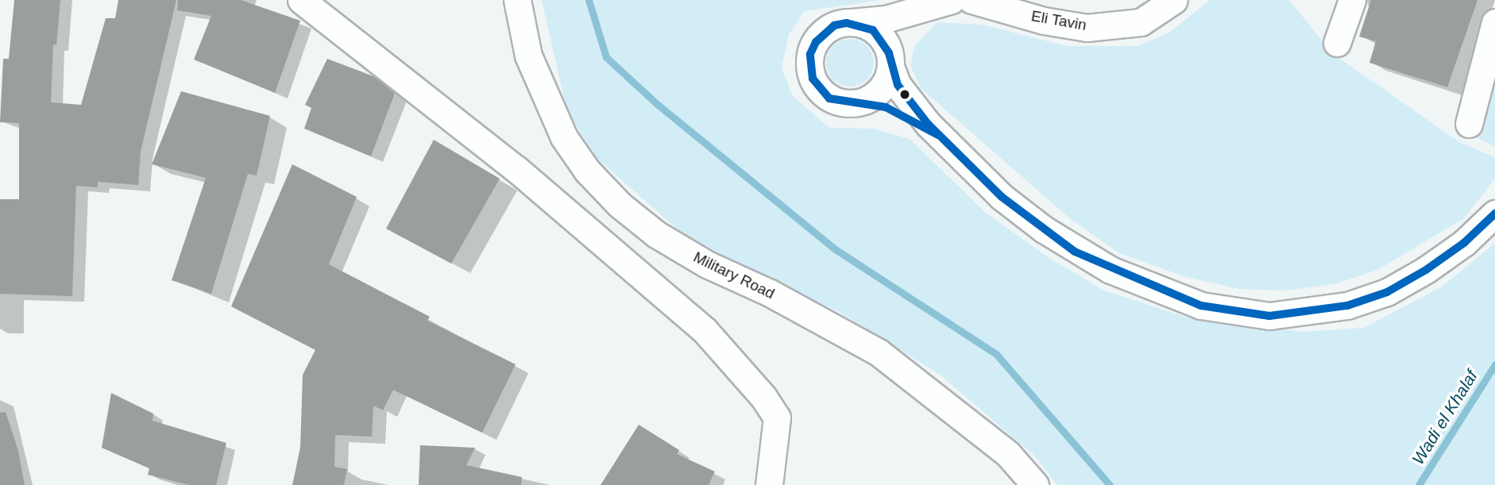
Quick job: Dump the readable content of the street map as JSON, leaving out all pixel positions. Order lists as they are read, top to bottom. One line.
{"streets":{"street":["Eli Tavin","Military Road"]},"water":["Wadi el Khalaf"]}
